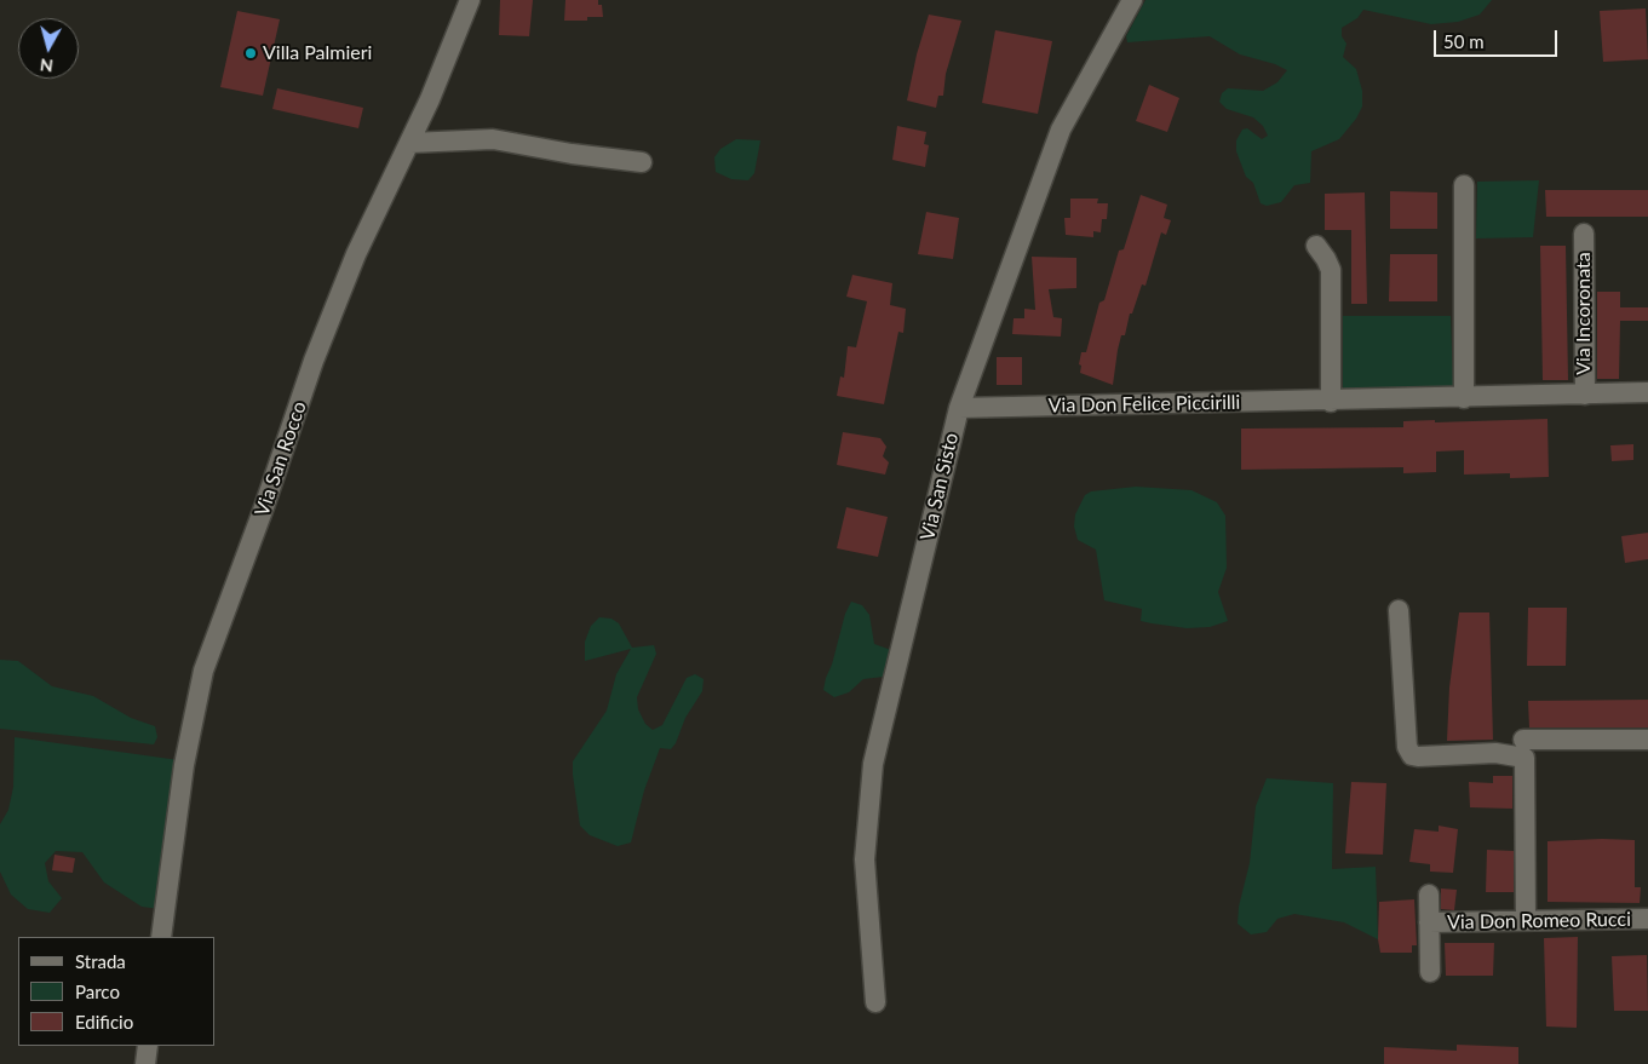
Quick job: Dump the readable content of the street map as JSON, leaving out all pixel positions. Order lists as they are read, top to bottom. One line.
{"streets":{"street":["Via Incoronata","Via Don Felice Piccirilli","Via San Rocco","Via San Sisto","Via Don Romeo Rucci"]},"crossings":[["Via Incoronata","Via Don Felice Piccirilli"],["Via Don Felice Piccirilli","Via San Sisto"]],"places":["Villa Palmieri"],"legend":["Strada","Parco","Edificio"],"scale_bar":"50 m","north":"bottom"}
